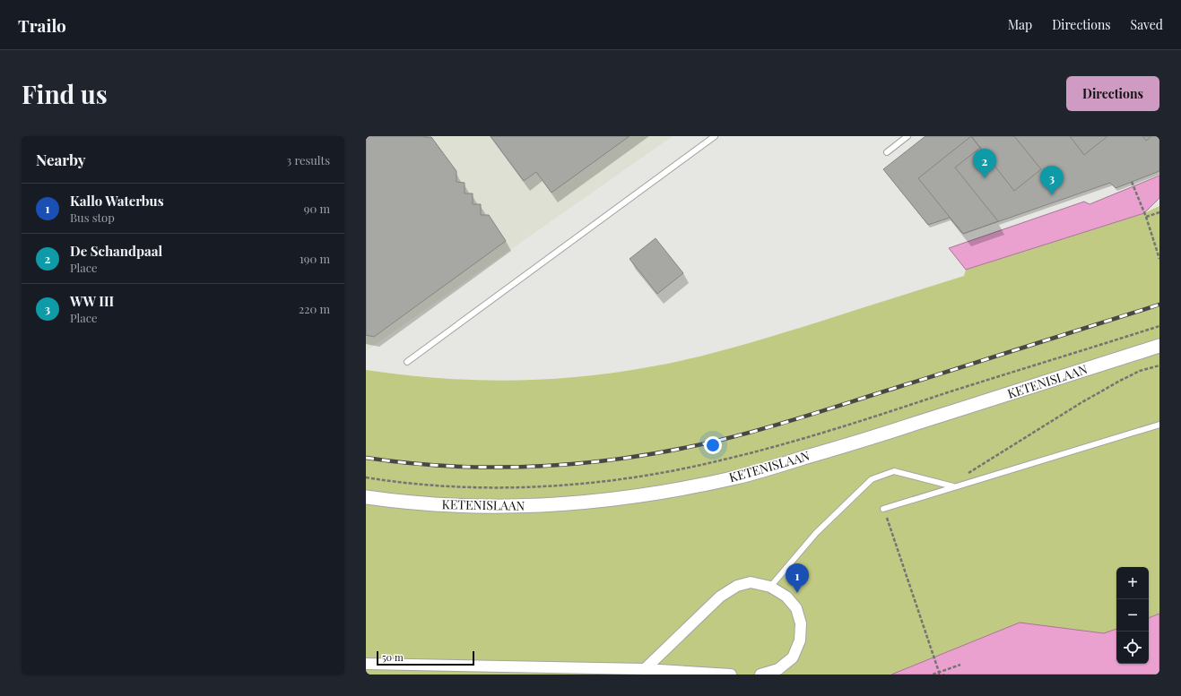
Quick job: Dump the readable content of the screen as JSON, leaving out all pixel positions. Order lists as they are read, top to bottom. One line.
{"streets":{"street":["KETENISLAAN"]},"scale_bar":"50 m","page":{"header":"Trailo","nav":["Map","Directions","Saved"],"buttons":"Directions","title":"Find us","heading":["Nearby","3 results"],"pins":["2","3","1"],"list":[{"mark":"1","name":"Kallo Waterbus","note":"Bus stop","value":"90 m"},{"mark":"2","name":"De Schandpaal","note":"Place","value":"190 m"},{"mark":"3","name":"WW III","note":"Place","value":"220 m"}],"map_buttons":["+","−"],"scale":"50 m"}}
